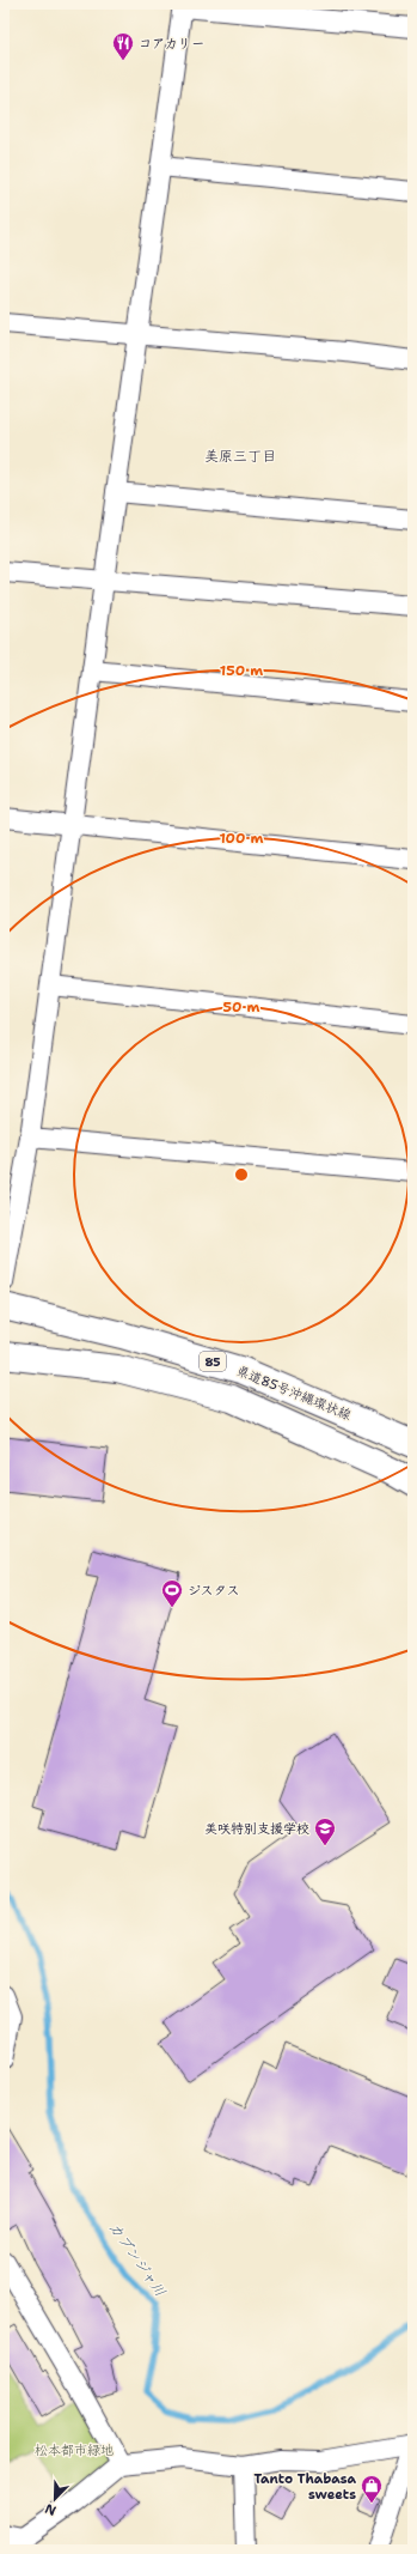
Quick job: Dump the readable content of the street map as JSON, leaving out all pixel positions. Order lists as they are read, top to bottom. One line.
{"streets":{"main road":["85","県道85号沖縄環状線"]},"districts":["美原三丁目"],"water":["カブンジャ川"],"parks":["松本都市緑地"],"places":{"restaurant":["コアカリー"],"sports":["ジスタス"],"school or university":["美咲特別支援学校"],"shop":["Tanto Thabasa sweets"]},"north":"bottom left","rings":["150 m","100 m","50 m"]}
